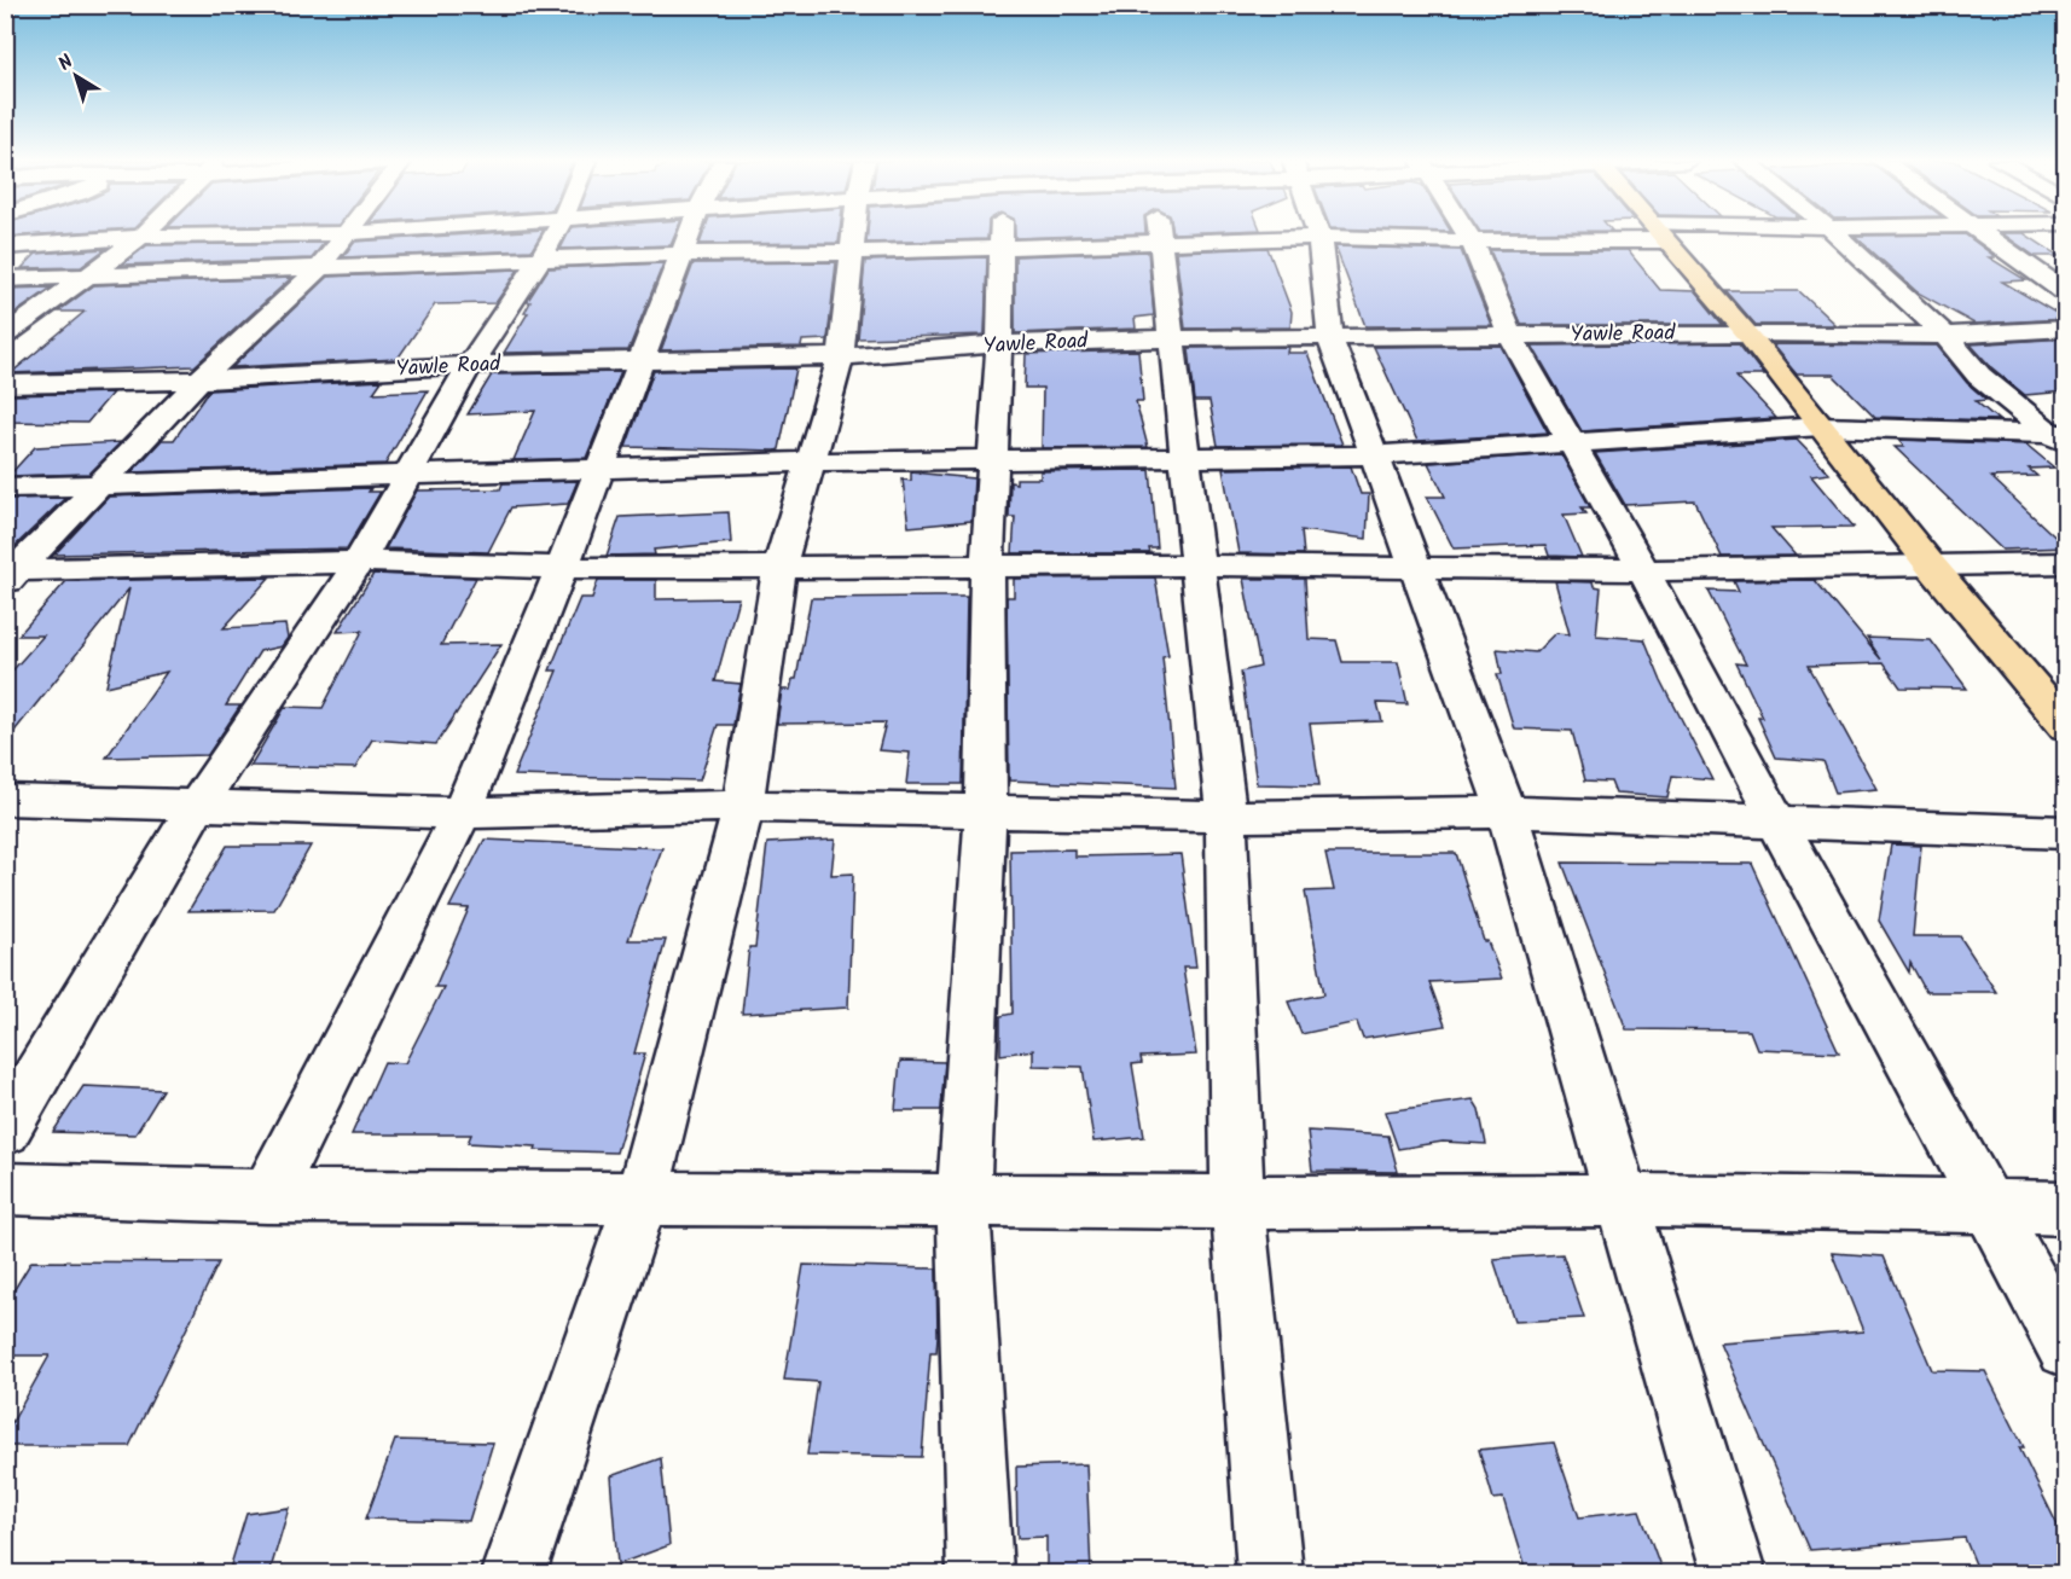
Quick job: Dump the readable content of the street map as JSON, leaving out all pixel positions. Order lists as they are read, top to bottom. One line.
{"streets":{"street":["Yawle Road"]},"north":"top left"}
